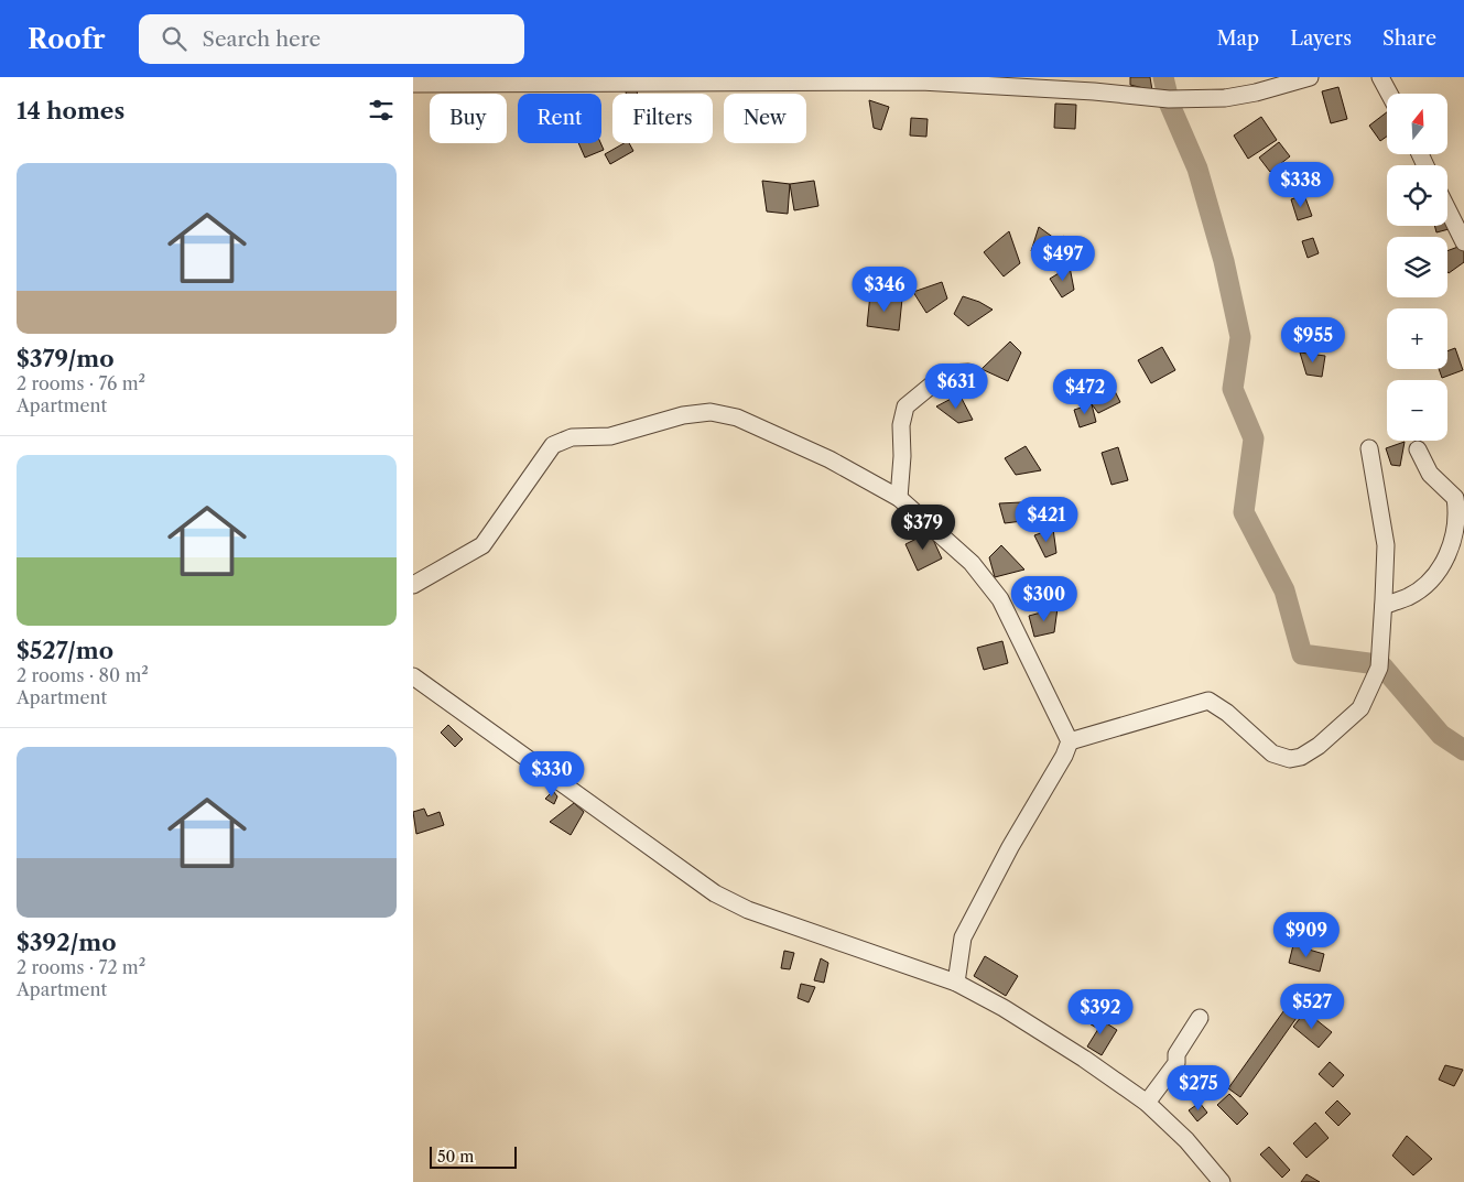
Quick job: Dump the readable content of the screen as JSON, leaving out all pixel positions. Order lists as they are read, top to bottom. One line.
{"scale_bar":"50 m","north":"top","page":{"header":"Roofr","search":"Search here","nav":["Map","Layers","Share"],"heading":"14 homes","map_buttons":["+","−"],"chip":["Buy","Rent","Filters","New"],"list":[{"name":"$379/mo","note":"2 rooms · 76 m² · Apartment"},{"name":"$527/mo","note":"2 rooms · 80 m² · Apartment"},{"name":"$392/mo","note":"2 rooms · 72 m² · Apartment"}],"price":["$338","$497","$346","$955","$631","$472","$421","$379","$300","$330","$909","$527","$392","$275"],"scale":"50 m"}}
